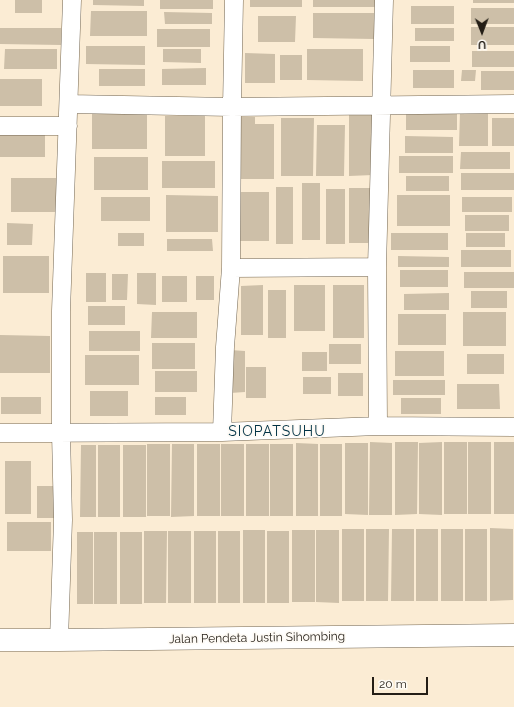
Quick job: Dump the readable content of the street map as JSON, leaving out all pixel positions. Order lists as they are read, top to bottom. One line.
{"streets":{"street":["Jalan Pendeta Justin Sihombing"]},"districts":["SIOPATSUHU"],"scale_bar":"20 m","north":"bottom"}
